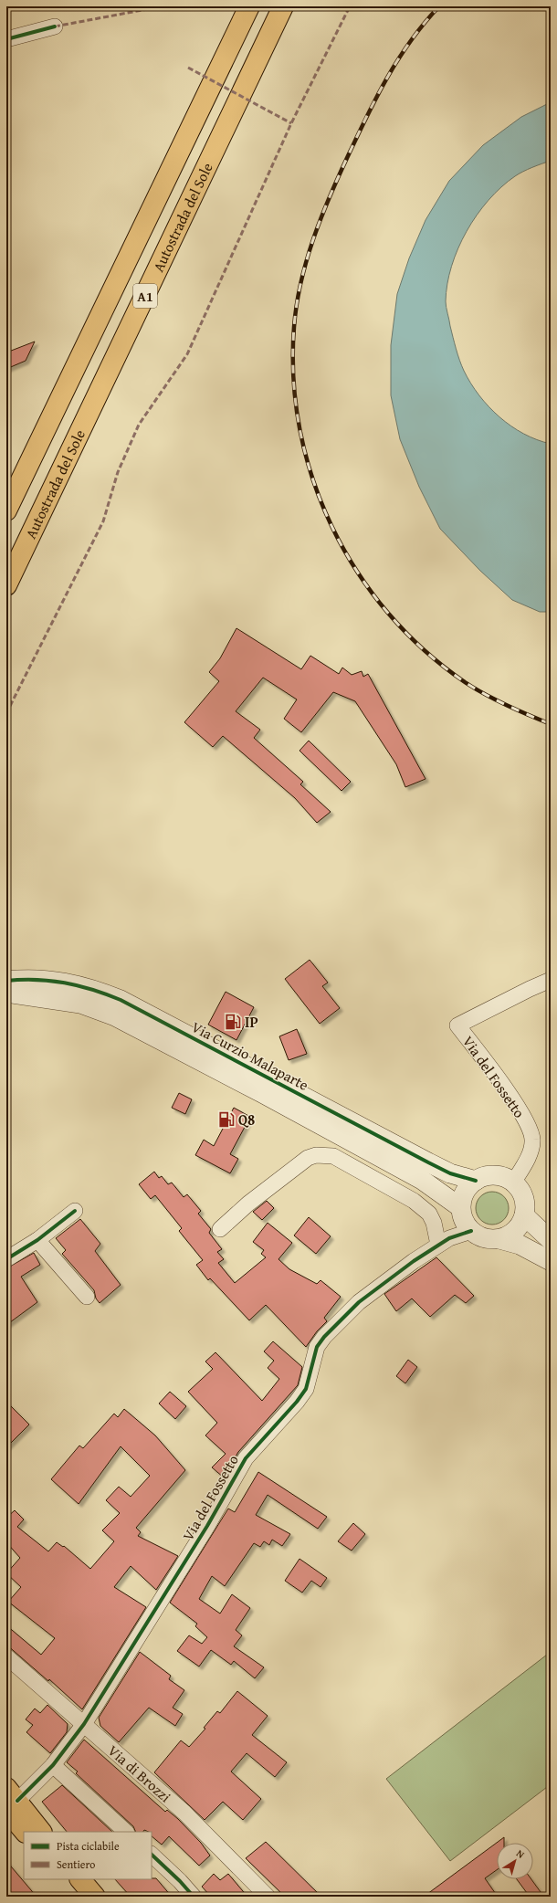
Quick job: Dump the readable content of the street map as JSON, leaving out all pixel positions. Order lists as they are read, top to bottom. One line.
{"streets":{"main road":["Autostrada del Sole","A1"],"street":["Via Curzio Malaparte","Via del Fossetto","Via di Brozzi"]},"crossings":[["Via Curzio Malaparte","Via del Fossetto"],["Via del Fossetto","Via di Brozzi"]],"places":{"fuel station":["IP","Q8"]},"legend":["Pista ciclabile","Sentiero"],"north":"top right"}
